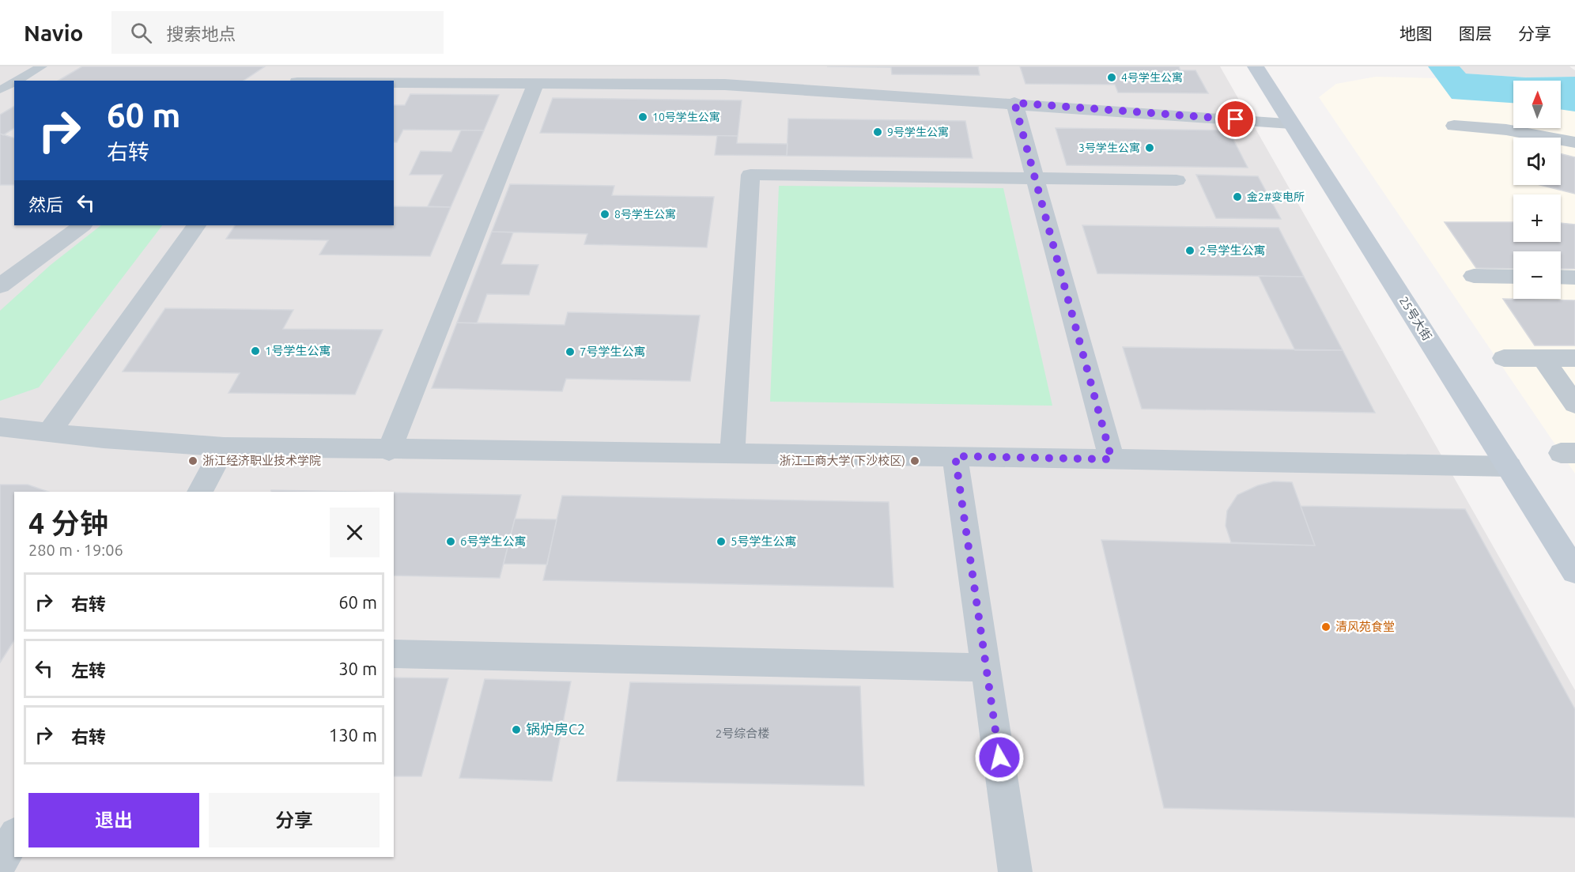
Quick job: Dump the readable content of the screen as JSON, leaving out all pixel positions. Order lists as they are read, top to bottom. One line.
{"streets":{"main road":["25号大街"]},"places":["4号学生公寓","10号学生公寓","9号学生公寓","3号学生公寓","金2#变电所","8号学生公寓","2号学生公寓","1号学生公寓","7号学生公寓","浙江经济职业技术学院","浙江工商大学(下沙校区)","6号学生公寓","5号学生公寓","清风苑食堂","锅炉房C2"],"house_numbers":["2号综合楼"],"north":"top","page":{"header":"Navio","search":"搜索地点","nav":["地图","图层","分享"],"map_buttons":["+","−"],"turn":["60 m","右转"],"then":"然后","heading":["4 分钟","280 m · 19:06"],"list":[{"name":"右转","value":"60 m"},{"name":"左转","value":"30 m"},{"name":"右转","value":"130 m"}],"buttons":["退出","分享"]}}
